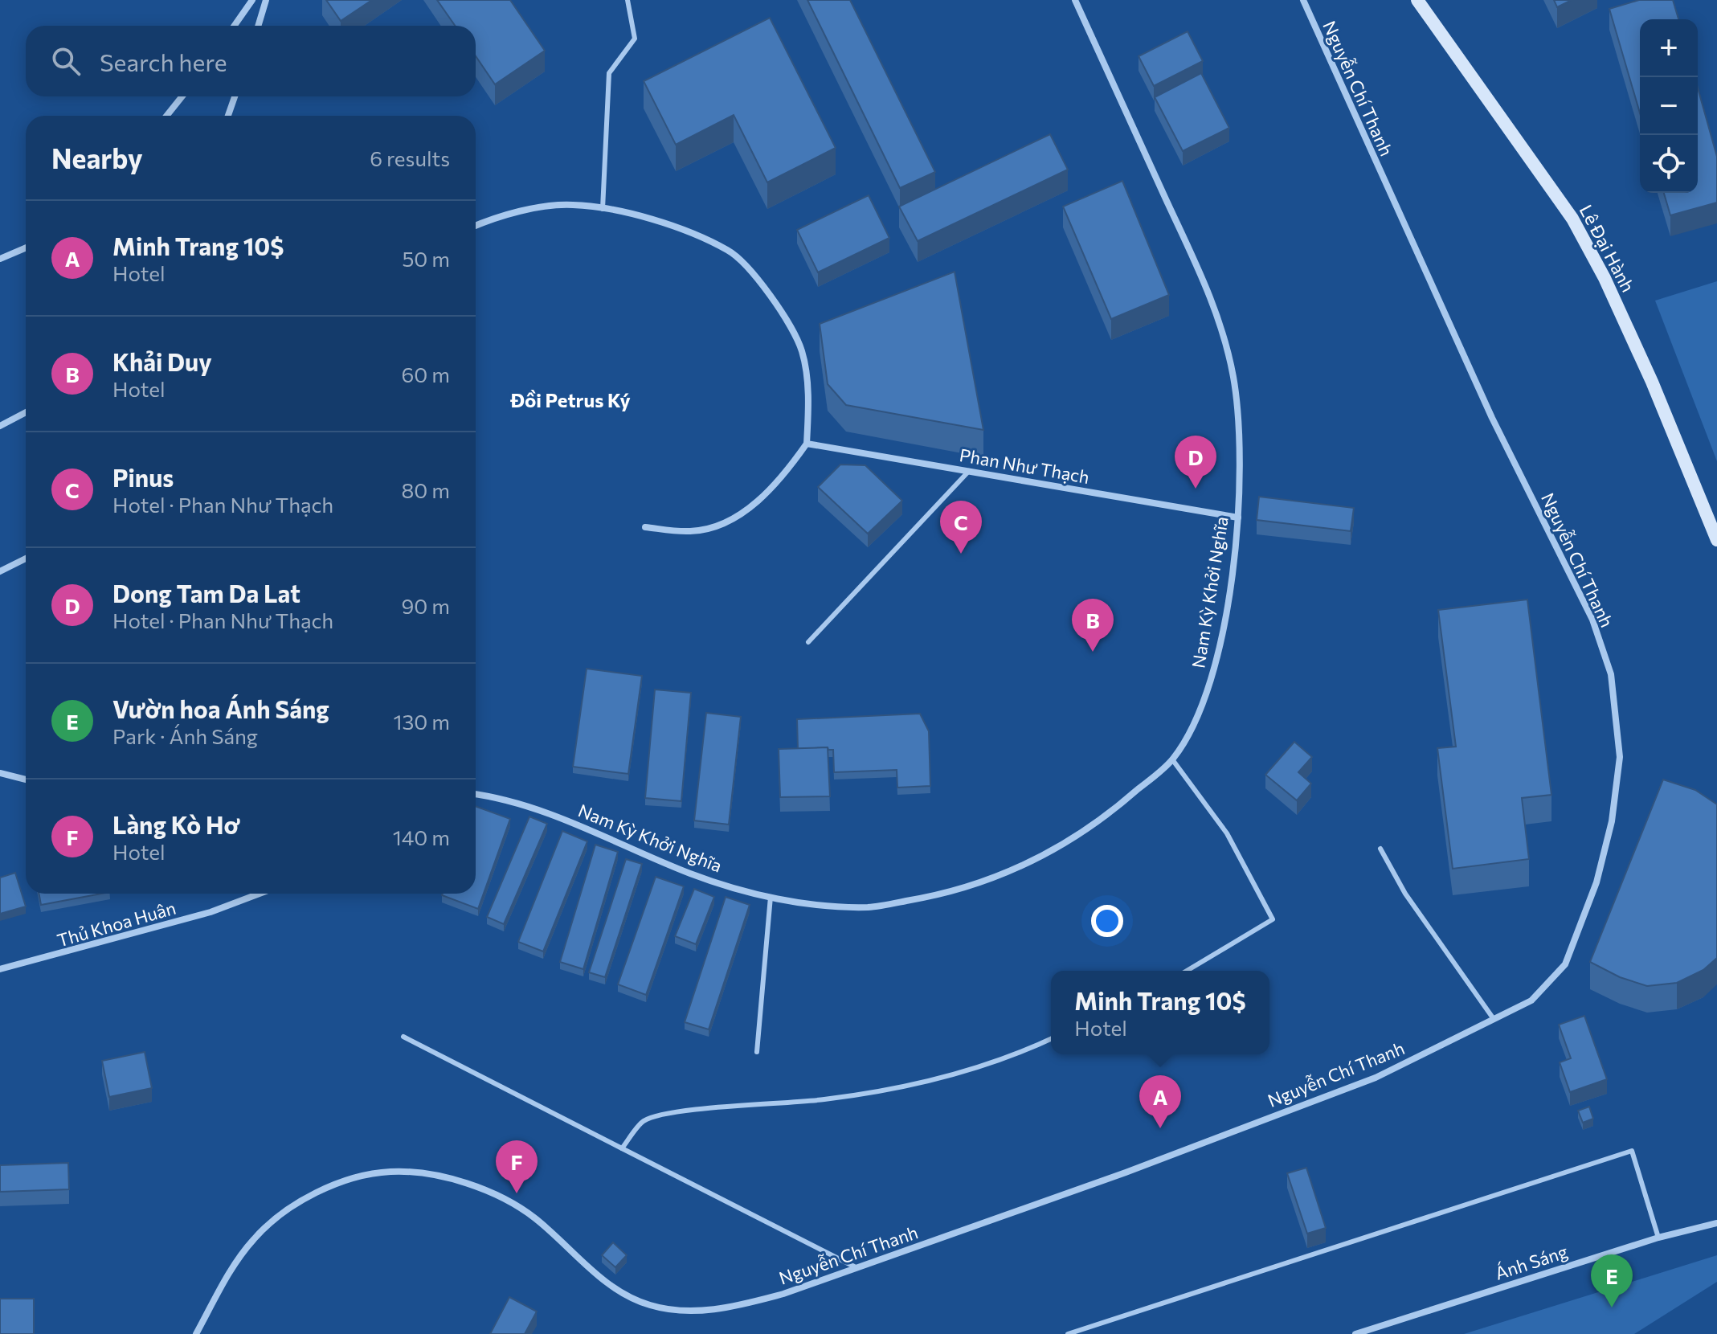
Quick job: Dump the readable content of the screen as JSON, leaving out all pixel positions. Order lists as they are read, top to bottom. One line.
{"streets":{"street":["Nguyễn Chí Thanh","Lê Đại Hành","Phan Như Thạch","Nam Kỳ Khởi Nghĩa","Thủ Khoa Huân","Ánh Sáng"]},"crossings":[["Phan Như Thạch","Nam Kỳ Khởi Nghĩa"]],"districts":["Đồi Petrus Ký"],"page":{"map_buttons":["+","−"],"search":"Search here","heading":["Nearby","6 results"],"list":[{"mark":"A","name":"Minh Trang 10$","note":"Hotel","value":"50 m"},{"mark":"B","name":"Khải Duy","note":"Hotel","value":"60 m"},{"mark":"C","name":"Pinus","note":"Hotel · Phan Như Thạch","value":"80 m"},{"mark":"D","name":"Dong Tam Da Lat","note":"Hotel · Phan Như Thạch","value":"90 m"},{"mark":"E","name":"Vườn hoa Ánh Sáng","note":"Park · Ánh Sáng","value":"130 m"},{"mark":"F","name":"Làng Kò Hơ","note":"Hotel","value":"140 m"}],"pins":["D","C","B","A","F","E"],"popup":["Minh Trang 10$","Hotel"]}}
